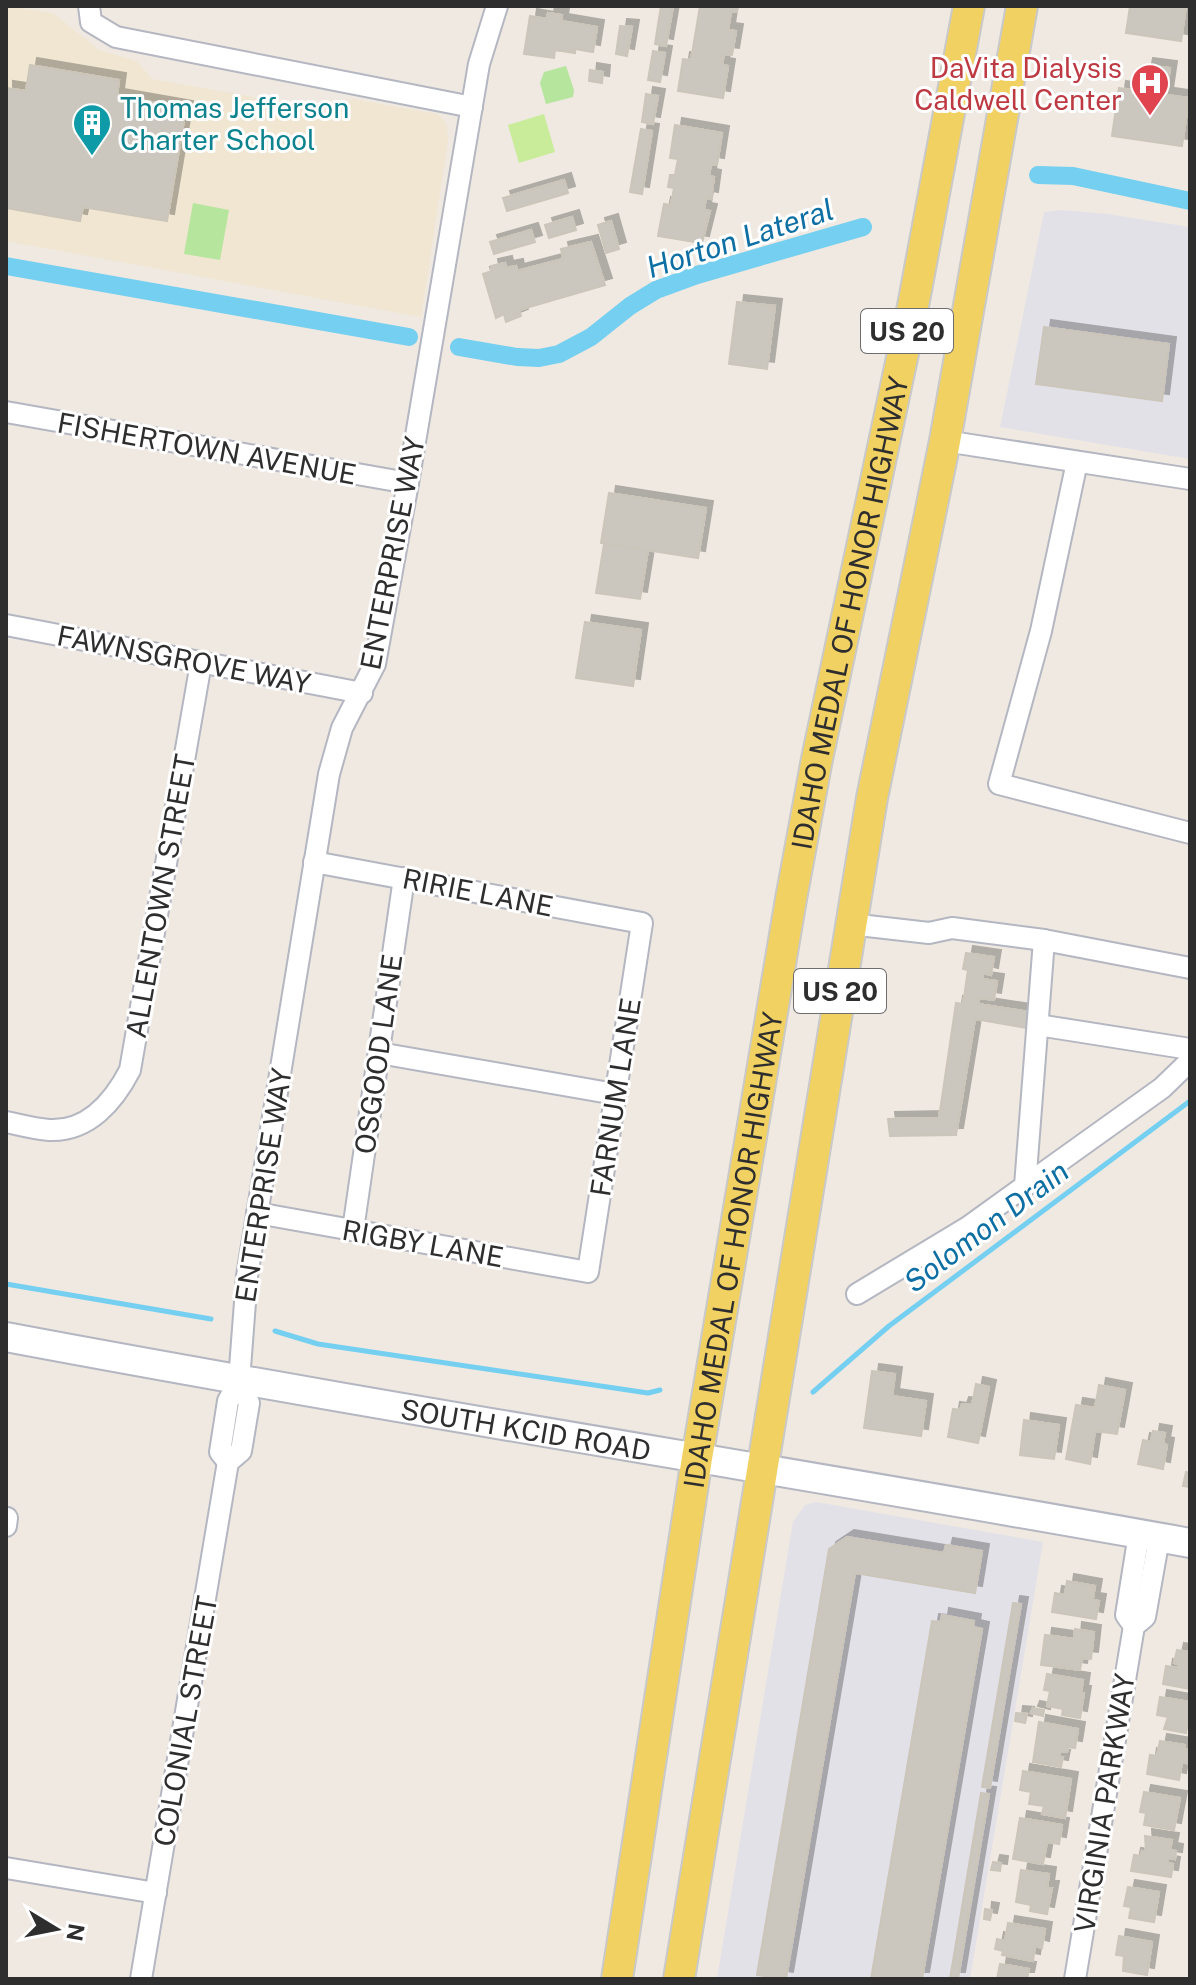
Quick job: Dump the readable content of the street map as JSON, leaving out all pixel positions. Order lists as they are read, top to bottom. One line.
{"streets":{"main road":["US 20","IDAHO MEDAL OF HONOR HIGHWAY"],"street":["FISHERTOWN AVENUE","ENTERPRISE WAY","FAWNSGROVE WAY","RIRIE LANE","ALLENTOWN STREET","OSGOOD LANE","FARNUM LANE","RIGBY LANE","SOUTH KCID ROAD","COLONIAL STREET","VIRGINIA PARKWAY"]},"crossings":[["FISHERTOWN AVENUE","ENTERPRISE WAY"],["ENTERPRISE WAY","FAWNSGROVE WAY"],["ENTERPRISE WAY","RIRIE LANE"],["ENTERPRISE WAY","RIGBY LANE"],["ENTERPRISE WAY","SOUTH KCID ROAD"],["ENTERPRISE WAY","COLONIAL STREET"],["IDAHO MEDAL OF HONOR HIGHWAY","SOUTH KCID ROAD"],["FAWNSGROVE WAY","ALLENTOWN STREET"],["RIRIE LANE","OSGOOD LANE"],["RIRIE LANE","FARNUM LANE"],["OSGOOD LANE","RIGBY LANE"],["FARNUM LANE","RIGBY LANE"],["SOUTH KCID ROAD","COLONIAL STREET"],["SOUTH KCID ROAD","VIRGINIA PARKWAY"]],"water":["Horton Lateral","Solomon Drain"],"places":{"hospital":["DaVita Dialysis Caldwell Center"],"building":["Thomas Jefferson Charter School"]},"north":"right"}
